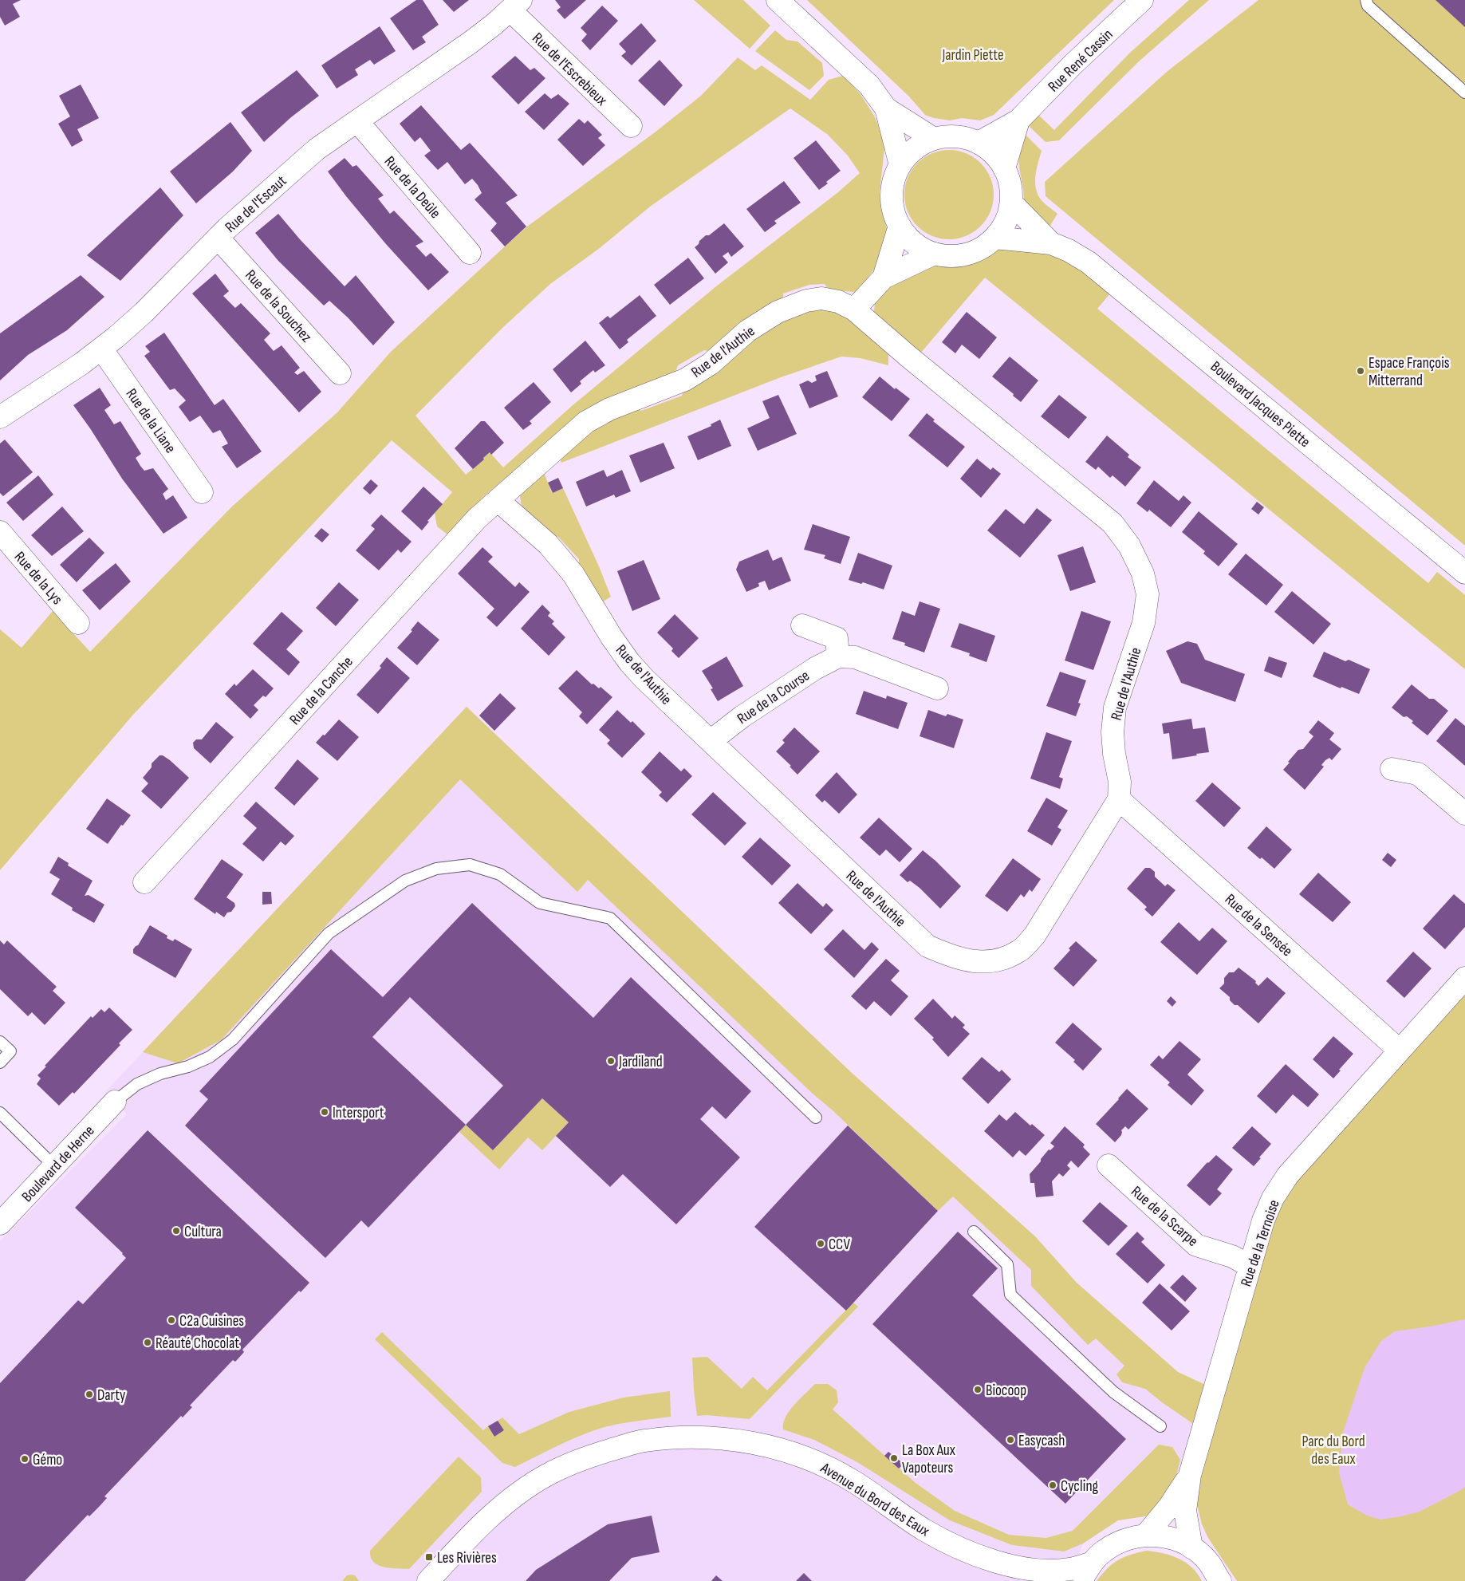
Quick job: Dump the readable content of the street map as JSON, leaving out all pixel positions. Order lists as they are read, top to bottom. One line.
{"streets":{"street":["Rue René Cassin","Rue de l'Escrebieux","Rue de la Deûle","Rue de l'Escaut","Rue de la Souchez","Rue de l'Authie","Boulevard Jacques Piette","Rue de la Liane","Rue de la Lys","Rue de la Canche","Rue de la Course","Rue de la Sensée","Boulevard de Herne","Rue de la Scarpe","Rue de la Ternoise","Avenue du Bord des Eaux"]},"crossings":[["Rue René Cassin","Boulevard Jacques Piette"],["Rue de l'Escrebieux","Rue de l'Escaut"],["Rue de la Deûle","Rue de l'Escaut"],["Rue de l'Escaut","Rue de la Souchez"],["Rue de l'Escaut","Rue de la Liane"],["Rue de l'Authie","Rue de la Canche"],["Rue de l'Authie","Rue de la Course"],["Rue de l'Authie","Rue de la Sensée"],["Rue de la Sensée","Rue de la Ternoise"],["Rue de la Scarpe","Rue de la Ternoise"]],"parks":["Jardin Piette","Parc du Bord des Eaux"],"places":{"other":["Espace François Mitterrand","Jardiland","Intersport","Cultura","CCV","C2a Cuisines","Réauté Chocolat","Biocoop","Darty","Easycash","La Box Aux Vapoteurs","Gémo","Cycling"],"transit":["Les Rivières"]}}
